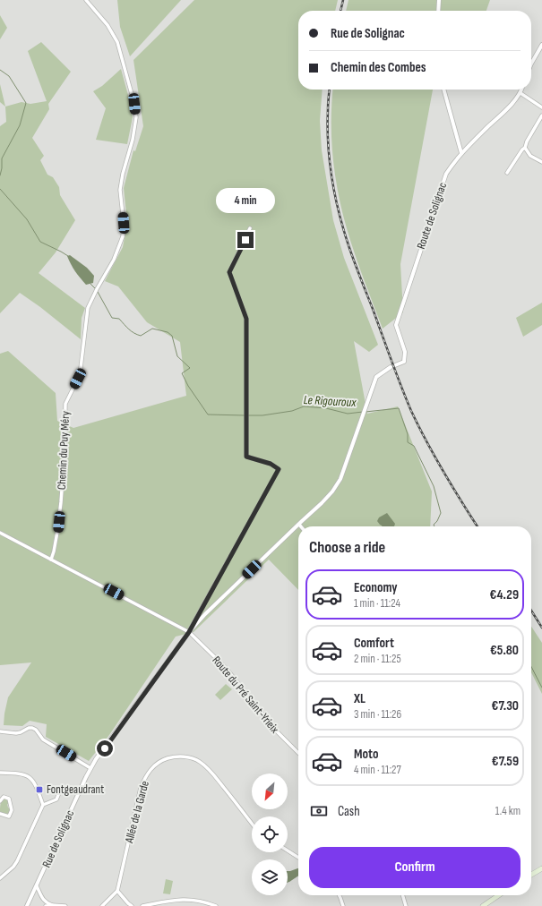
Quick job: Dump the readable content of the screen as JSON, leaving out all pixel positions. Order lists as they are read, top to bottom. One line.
{"streets":{"street":["Route de Solignac","Chemin du Puy Méry","Route du Pré Saint-Yrieix","Allée de la Garde","Rue de Solignac"]},"crossings":[["Route de Solignac","Rue de Solignac"],["Chemin du Puy Méry","Route du Pré Saint-Yrieix"],["Route du Pré Saint-Yrieix","Rue de Solignac"]],"water":["Le Rigouroux"],"places":{"transit":["Fontgeaudrant"]},"north":"bottom left","page":{"banner":["Rue de Solignac","Chemin des Combes"],"bubble":"4 min","heading":"Choose a ride","list":[{"name":"Economy","note":"1 min · 11:24","value":"€4.29"},{"name":"Comfort","note":"2 min · 11:25","value":"€5.80"},{"name":"XL","note":"3 min · 11:26","value":"€7.30"},{"name":"Moto","note":"4 min · 11:27","value":"€7.59"}],"pay":["Cash","1.4 km"],"buttons":"Confirm"}}
